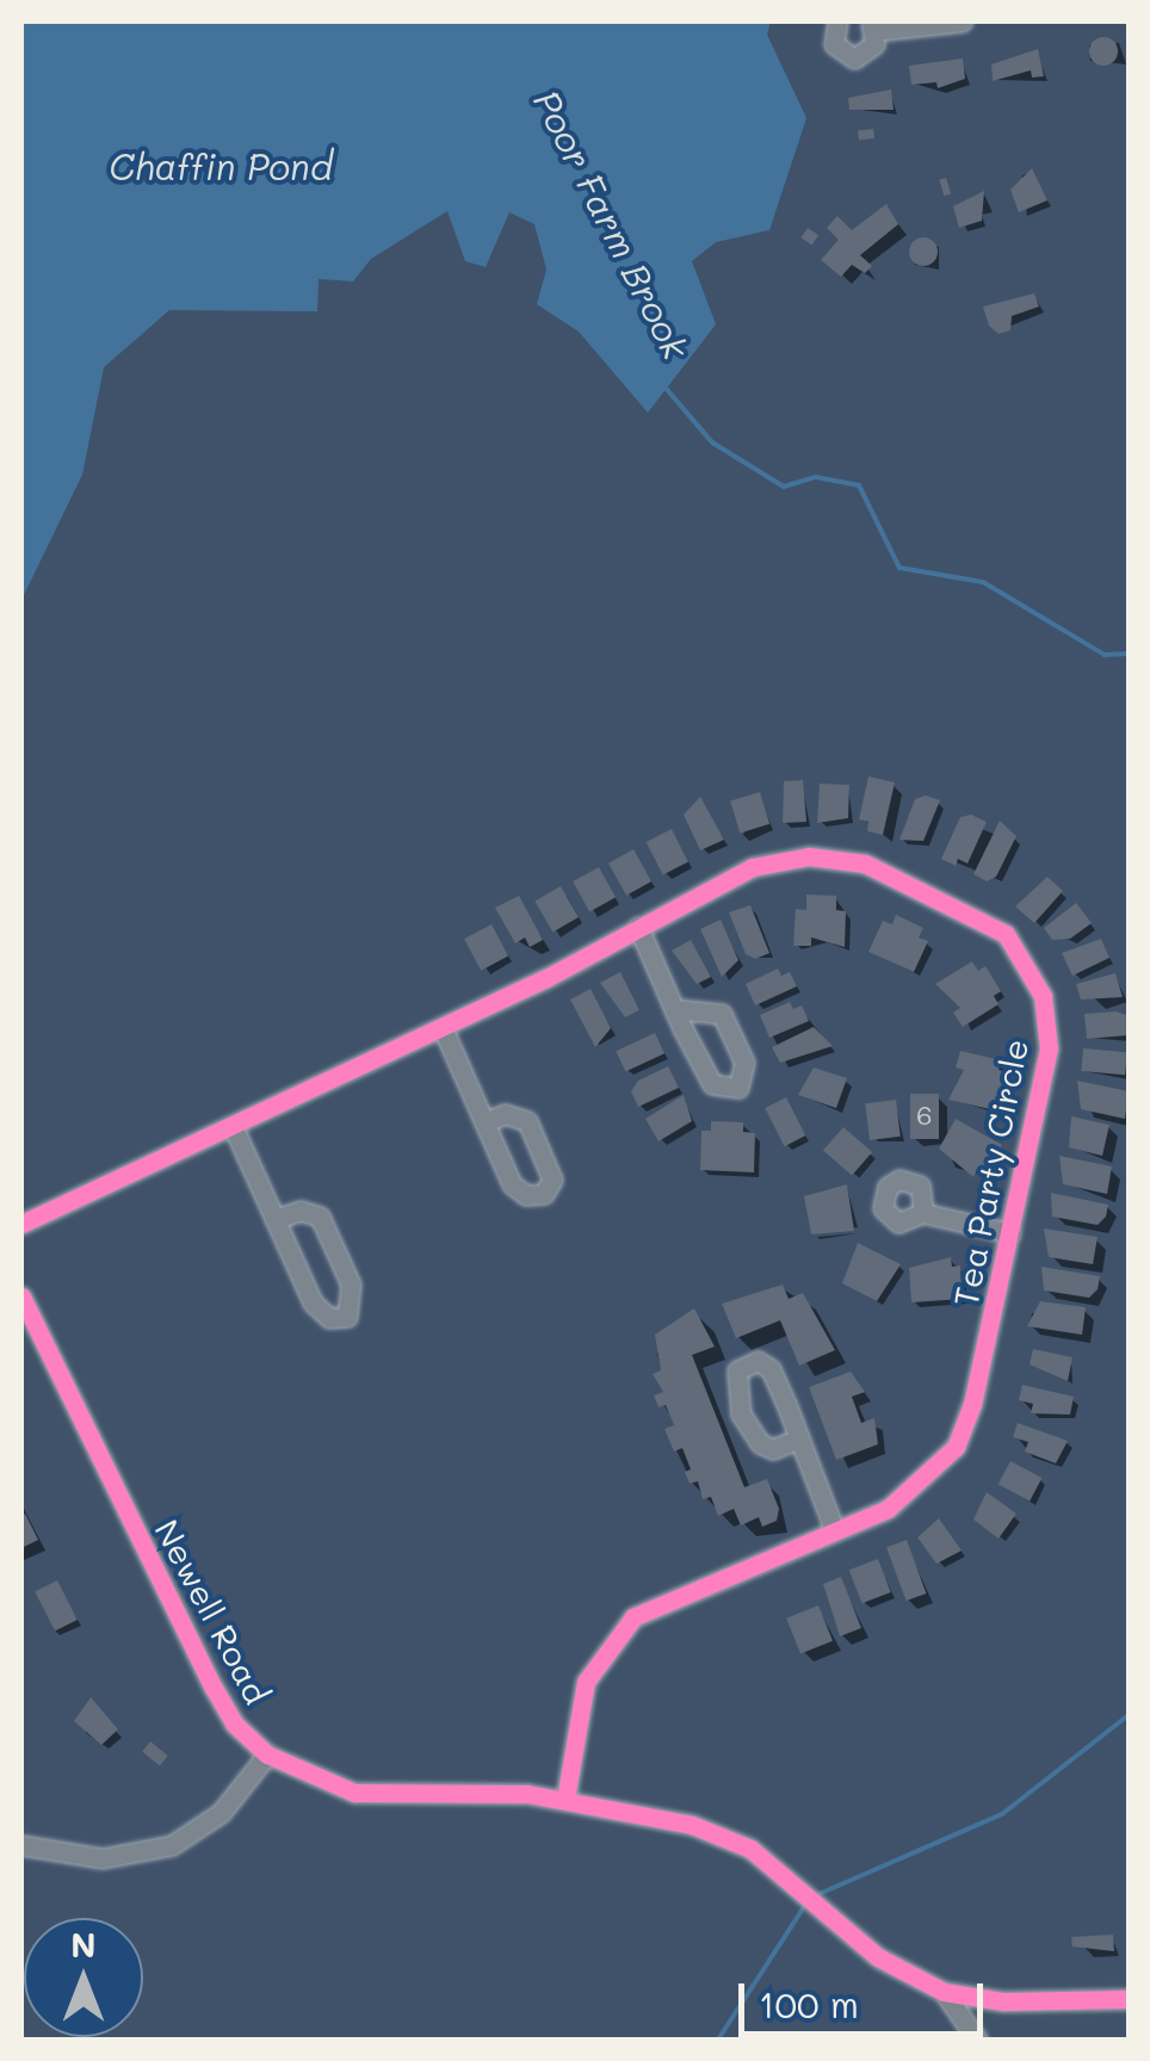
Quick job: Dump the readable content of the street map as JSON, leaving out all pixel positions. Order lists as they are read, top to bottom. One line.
{"streets":{"street":["Tea Party Circle","Newell Road"]},"crossings":[["Tea Party Circle","Newell Road"]],"water":["Chaffin Pond","Poor Farm Brook"],"house_numbers":["6"],"scale_bar":"100 m","north":"top"}
